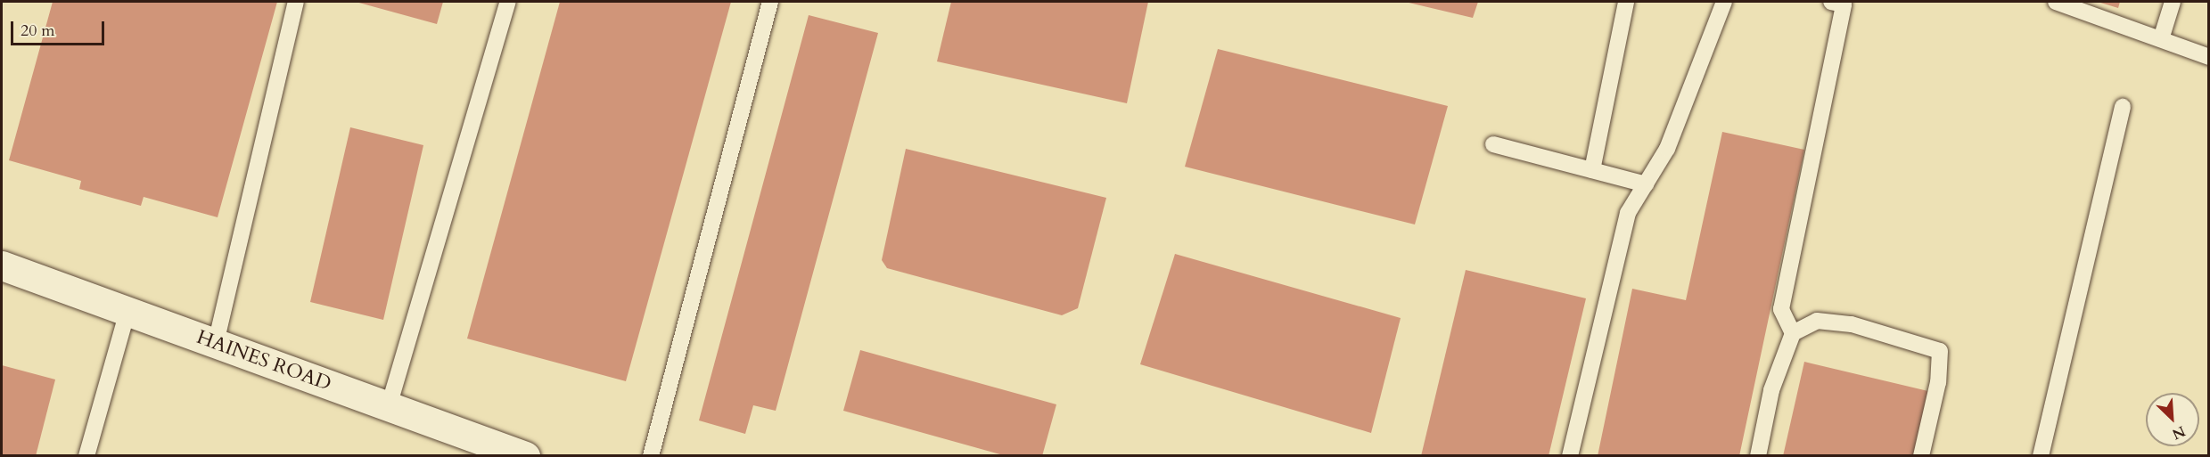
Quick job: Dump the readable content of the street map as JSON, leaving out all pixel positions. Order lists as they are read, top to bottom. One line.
{"streets":{"street":["HAINES ROAD"]},"scale_bar":"20 m","north":"bottom right"}
